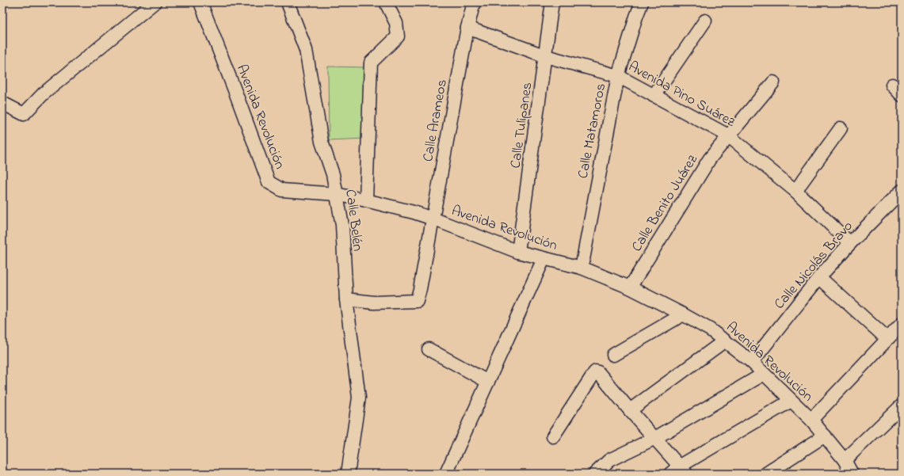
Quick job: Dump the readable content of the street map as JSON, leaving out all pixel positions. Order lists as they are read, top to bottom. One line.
{"streets":{"street":["Avenida Pino Suárez","Avenida Revolución","Calle Arameos","Calle Tulipanes","Calle Matamoros","Calle Benito Juárez","Calle Belén","Calle Nicolás Bravo"]},"crossings":[["Avenida Pino Suárez","Calle Arameos"],["Avenida Pino Suárez","Calle Tulipanes"],["Avenida Pino Suárez","Calle Matamoros"],["Avenida Pino Suárez","Calle Benito Juárez"],["Avenida Pino Suárez","Calle Nicolás Bravo"],["Avenida Revolución","Calle Arameos"],["Avenida Revolución","Calle Tulipanes"],["Avenida Revolución","Calle Matamoros"],["Avenida Revolución","Calle Benito Juárez"],["Avenida Revolución","Calle Belén"],["Avenida Revolución","Calle Nicolás Bravo"],["Calle Arameos","Calle Belén"]]}
